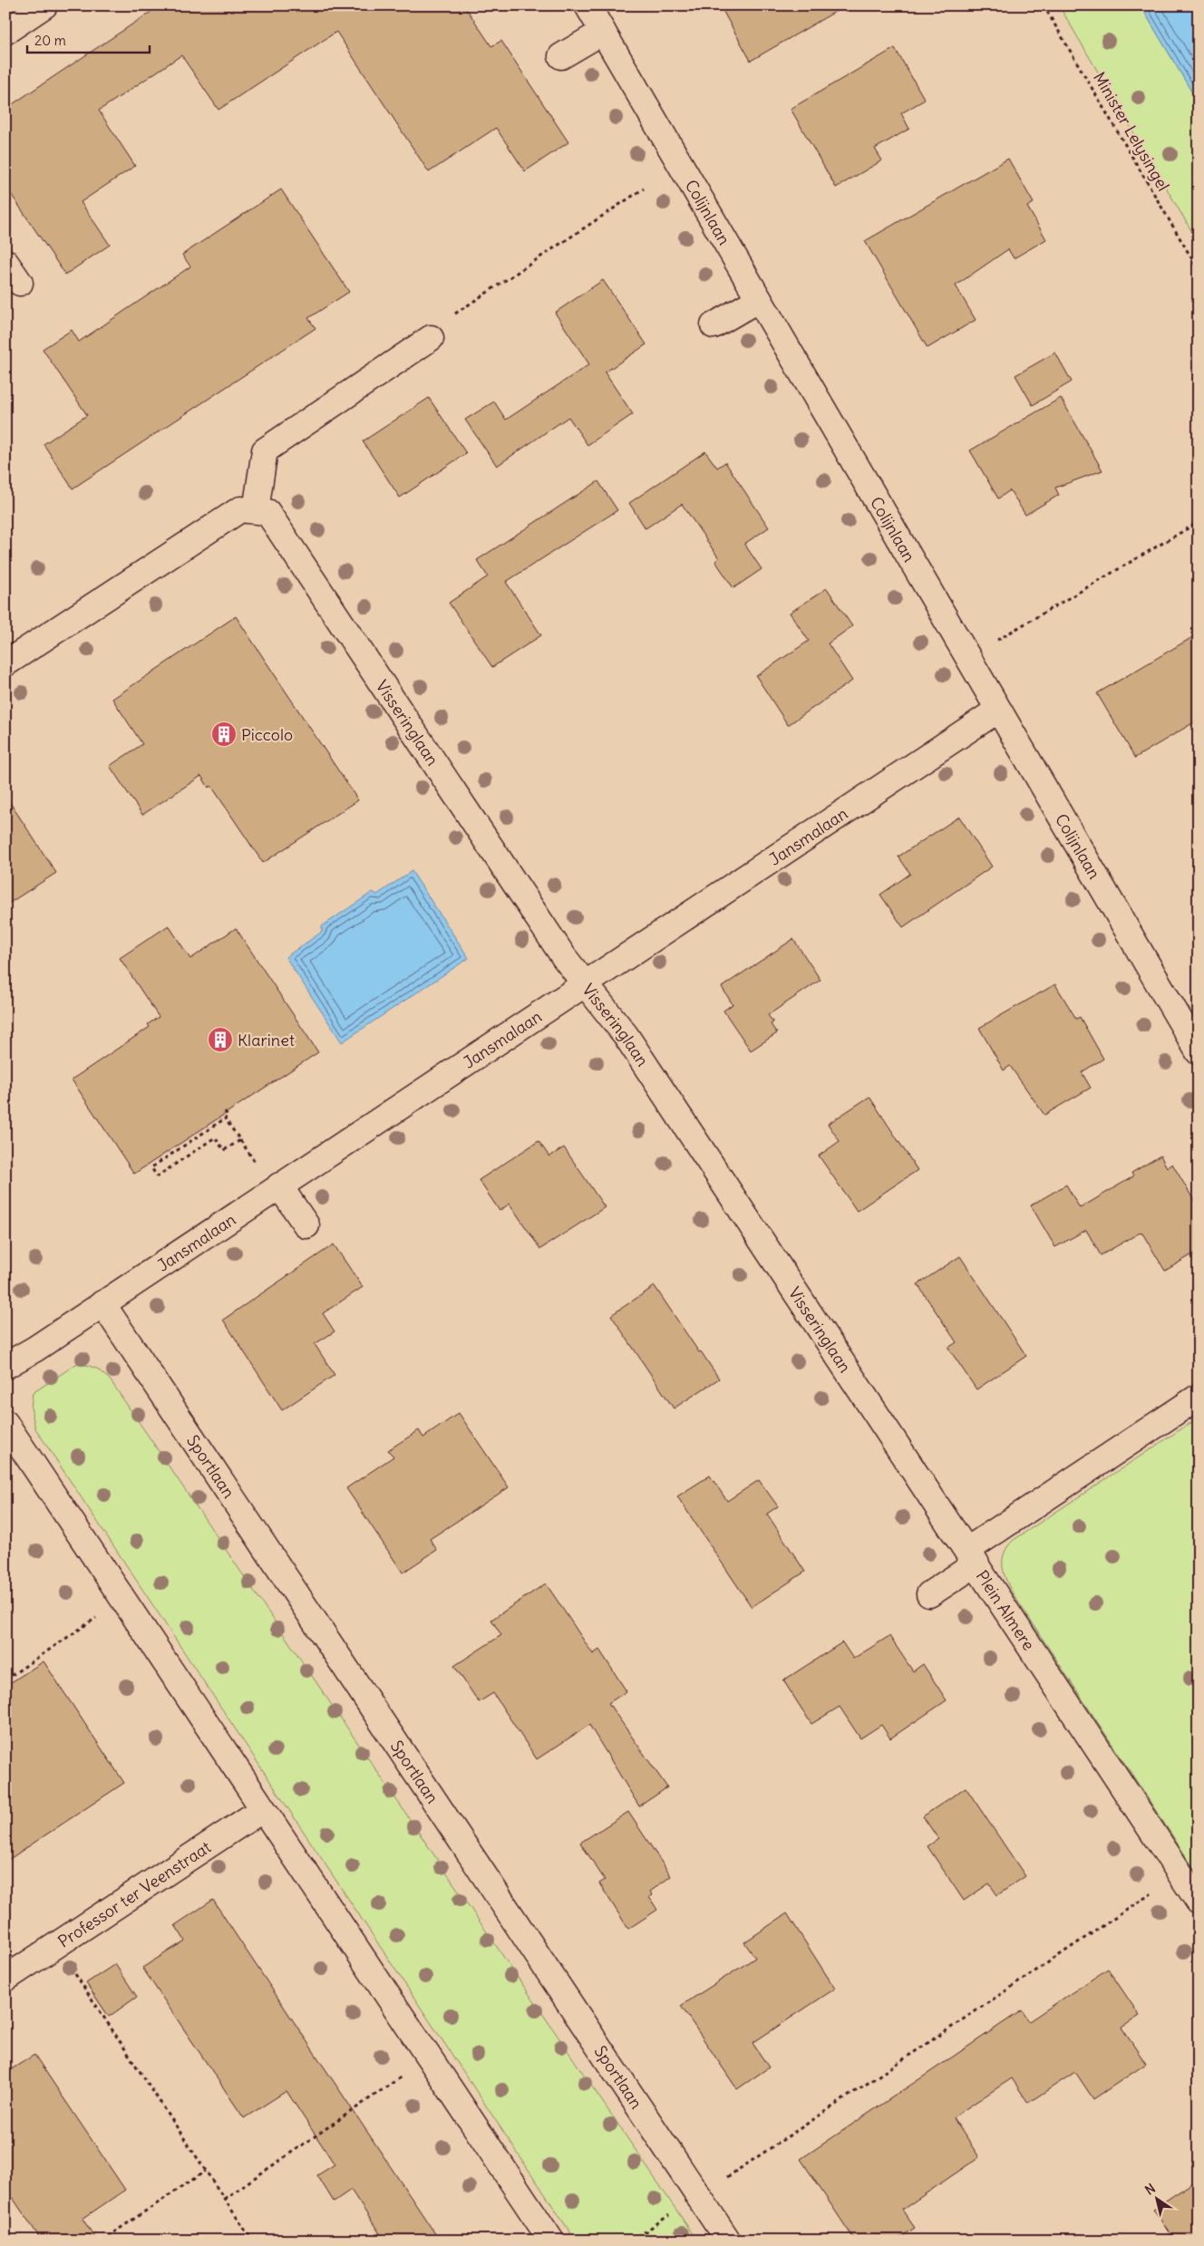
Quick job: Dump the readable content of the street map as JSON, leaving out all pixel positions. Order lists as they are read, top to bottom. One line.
{"streets":{"street":["Colijnlaan","Visseringlaan","Jansmalaan","Sportlaan","Plein Almere","Professor ter Veenstraat"],"path":["Minister Lelysingel"]},"crossings":[["Colijnlaan","Jansmalaan"],["Visseringlaan","Jansmalaan"],["Visseringlaan","Plein Almere"],["Jansmalaan","Sportlaan"]],"places":{"building":["Piccolo","Klarinet"]},"scale_bar":"20 m","north":"top left"}
